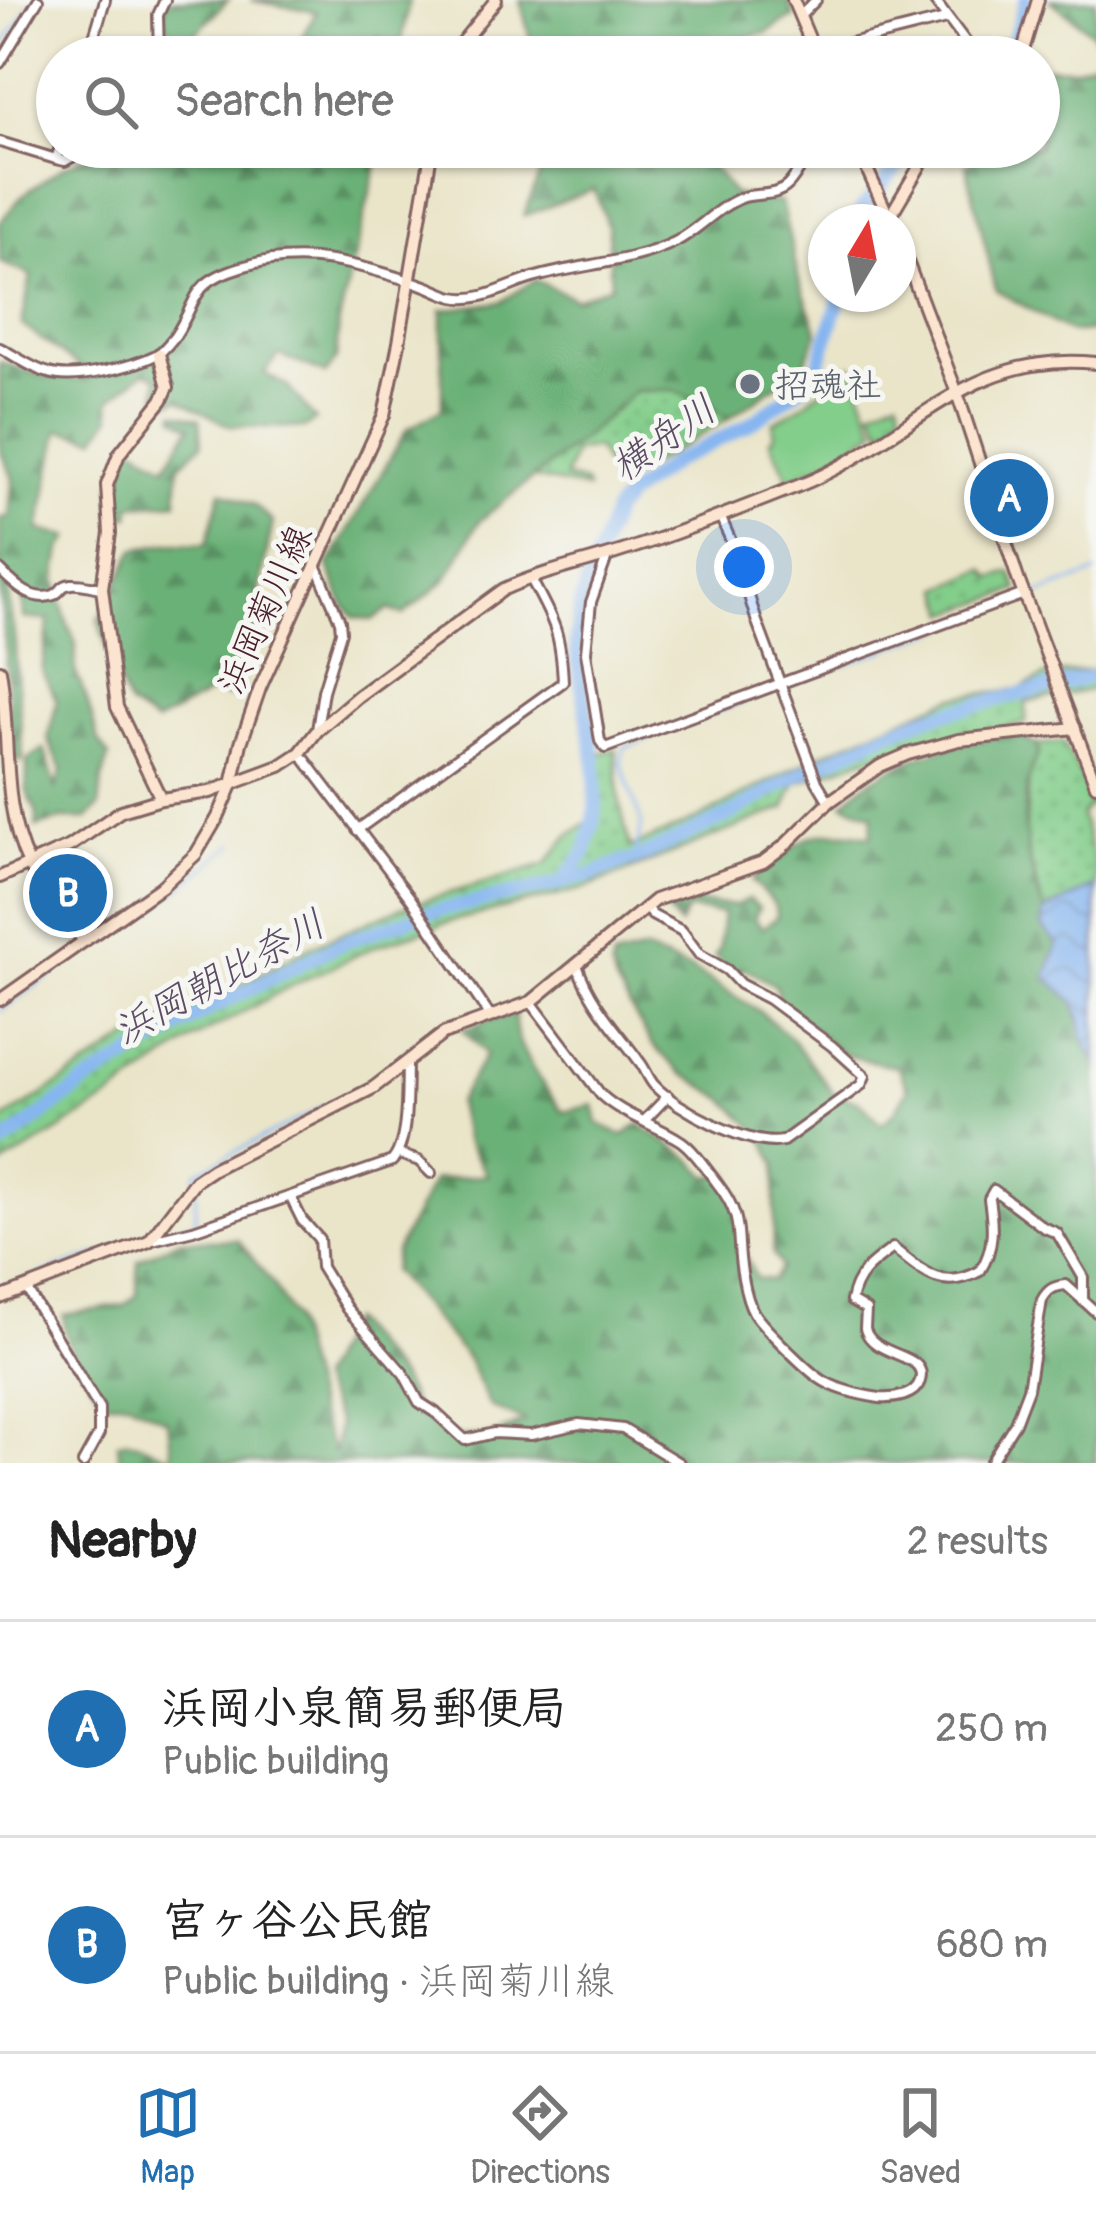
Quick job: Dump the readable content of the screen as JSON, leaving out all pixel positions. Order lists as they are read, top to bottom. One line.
{"streets":{"street":["浜岡菊川線"]},"water":["横舟川","浜岡朝比奈川"],"places":["招魂社"],"north":"top","page":{"search":"Search here","pins":["A","B"],"heading":["Nearby","2 results"],"list":[{"mark":"A","name":"浜岡小泉簡易郵便局","note":"Public building","value":"250 m"},{"mark":"B","name":"宮ヶ谷公民館","note":"Public building · 浜岡菊川線","value":"680 m"}],"nav":["Map","Directions","Saved"]}}
